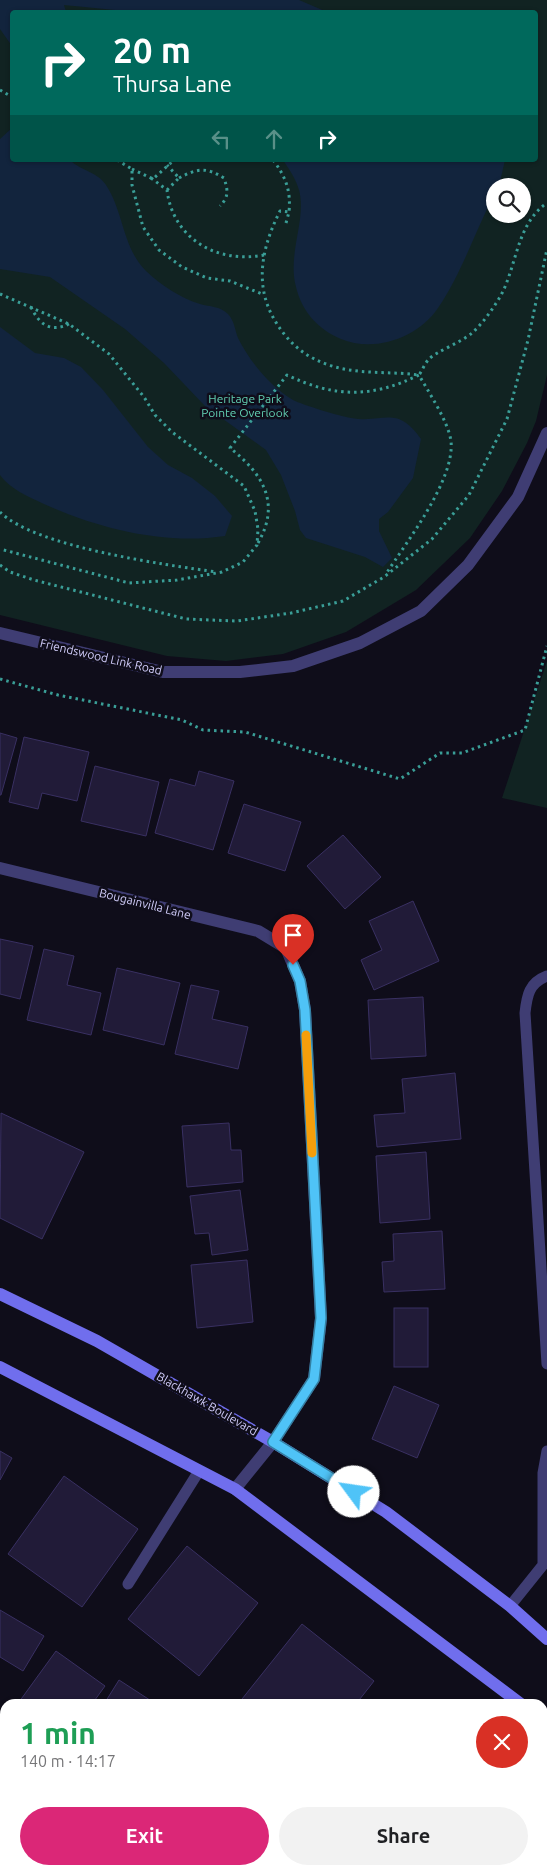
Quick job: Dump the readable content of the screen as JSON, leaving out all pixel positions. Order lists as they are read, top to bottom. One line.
{"streets":{"main road":["Blackhawk Boulevard"],"street":["Friendswood Link Road","Bougainvilla Lane"]},"crossings":[["Bougainvilla Lane","Blackhawk Boulevard"]],"parks":["Heritage Park Pointe Overlook"],"page":{"turn":["20 m","Thursa Lane"],"heading":["1 min","140 m · 14:17"],"buttons":["Exit","Share"]}}
